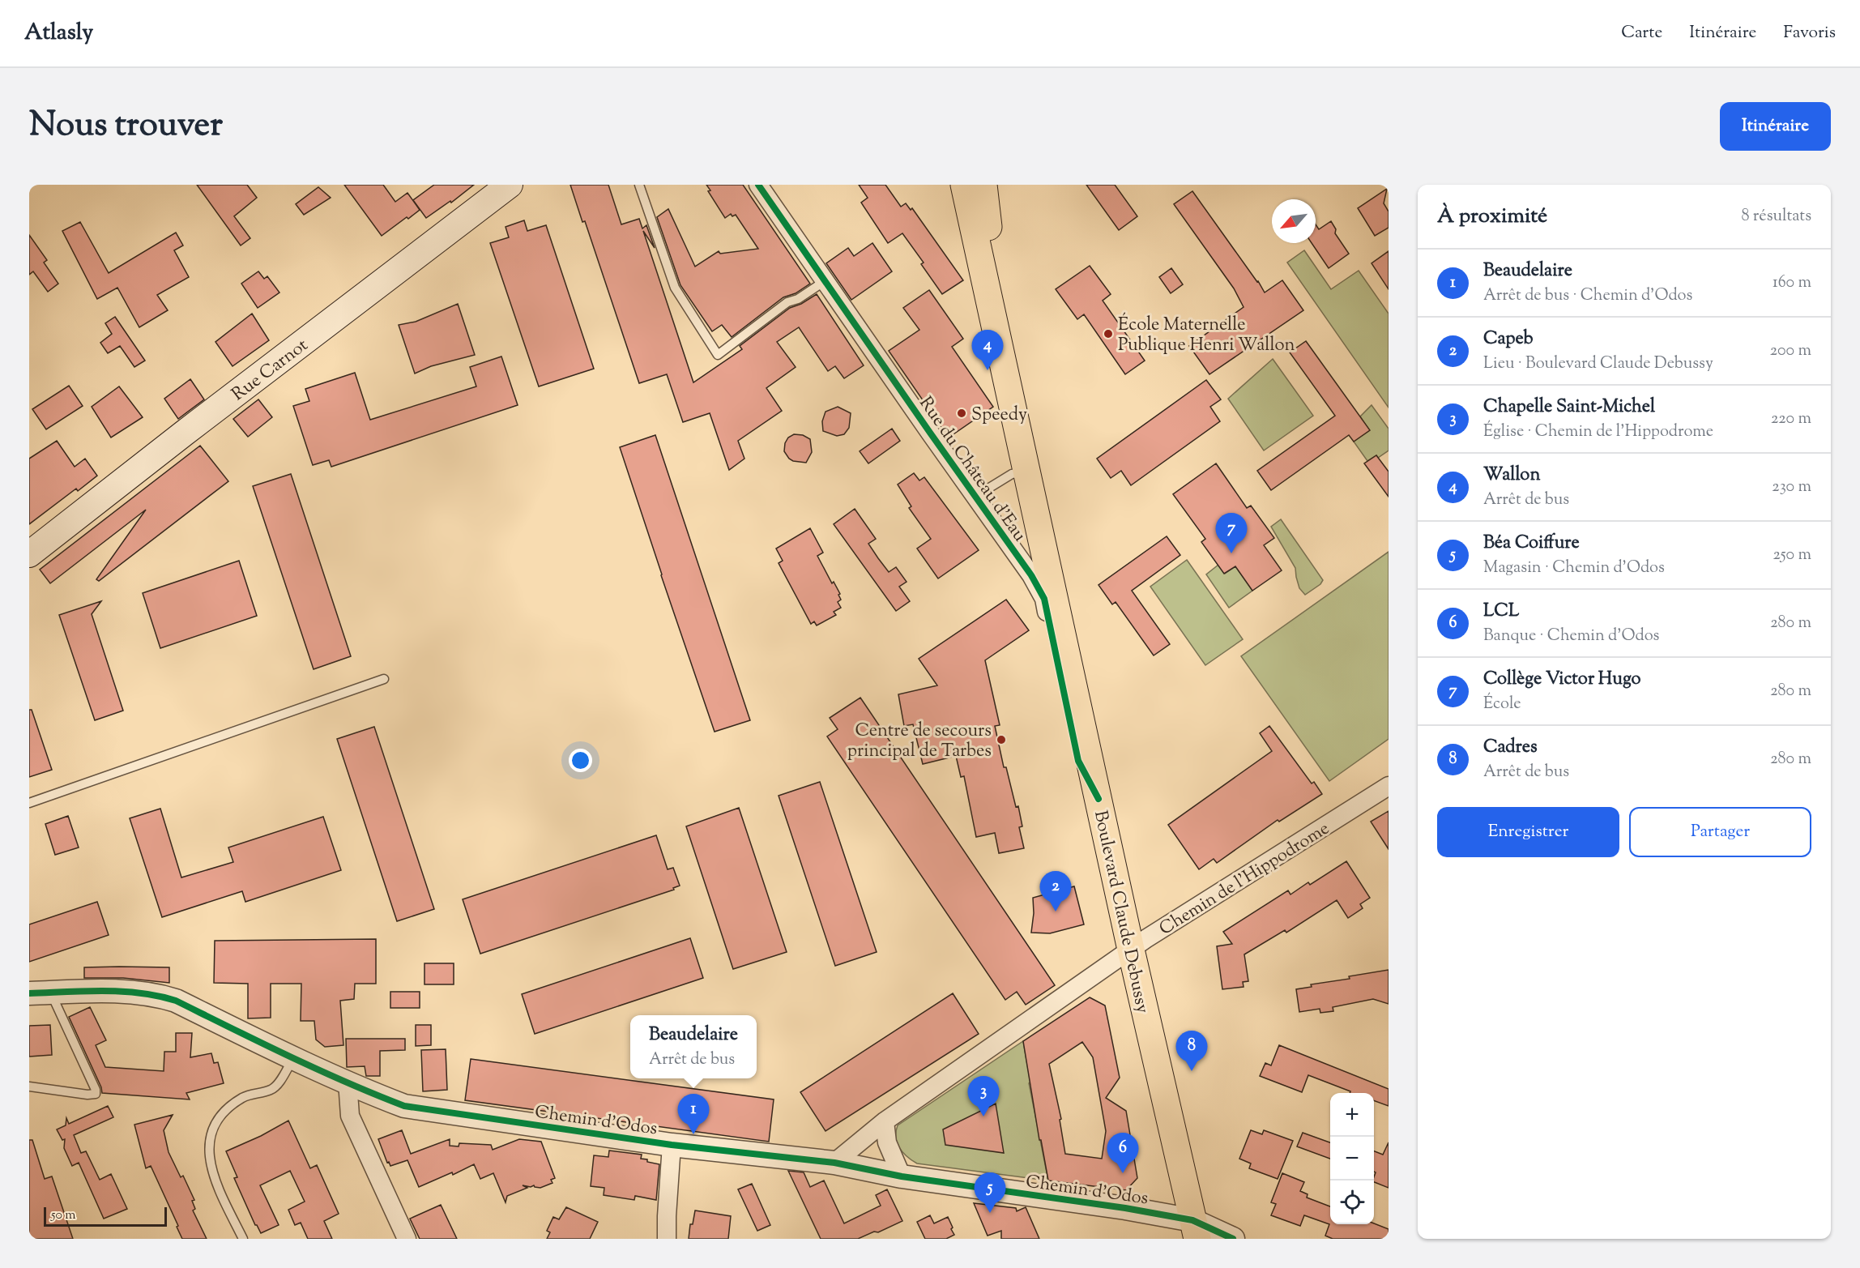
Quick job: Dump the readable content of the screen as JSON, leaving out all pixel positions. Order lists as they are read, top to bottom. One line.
{"streets":{"main road":["Rue Carnot","Boulevard Claude Debussy"],"street":["Rue du Château d'Eau","Chemin de l'Hippodrome","Chemin d'Odos"]},"crossings":[["Rue du Château d'Eau","Boulevard Claude Debussy"],["Chemin de l'Hippodrome","Boulevard Claude Debussy"],["Chemin de l'Hippodrome","Chemin d'Odos"],["Boulevard Claude Debussy","Chemin d'Odos"]],"places":["École Maternelle Publique Henri Wallon","Speedy","Centre de secours principal de Tarbes"],"scale_bar":"50 m","north":"bottom left","page":{"header":"Atlasly","nav":["Carte","Itinéraire","Favoris"],"title":"Nous trouver","buttons":["Itinéraire",["Enregistrer","Partager"]],"heading":["À proximité","8 résultats"],"list":[{"mark":"1","name":"Beaudelaire","note":"Arrêt de bus · Chemin d'Odos","value":"160 m"},{"mark":"2","name":"Capeb","note":"Lieu · Boulevard Claude Debussy","value":"200 m"},{"mark":"3","name":"Chapelle Saint-Michel","note":"Église · Chemin de l'Hippodrome","value":"220 m"},{"mark":"4","name":"Wallon","note":"Arrêt de bus","value":"230 m"},{"mark":"5","name":"Béa Coiffure","note":"Magasin · Chemin d'Odos","value":"250 m"},{"mark":"6","name":"LCL","note":"Banque · Chemin d'Odos","value":"280 m"},{"mark":"7","name":"Collège Victor Hugo","note":"École","value":"280 m"},{"mark":"8","name":"Cadres","note":"Arrêt de bus","value":"280 m"}],"pins":["4","7","2","8","3","1","6","5"],"popup":["Beaudelaire","Arrêt de bus"],"map_buttons":["+","−"],"scale":"50 m"}}
